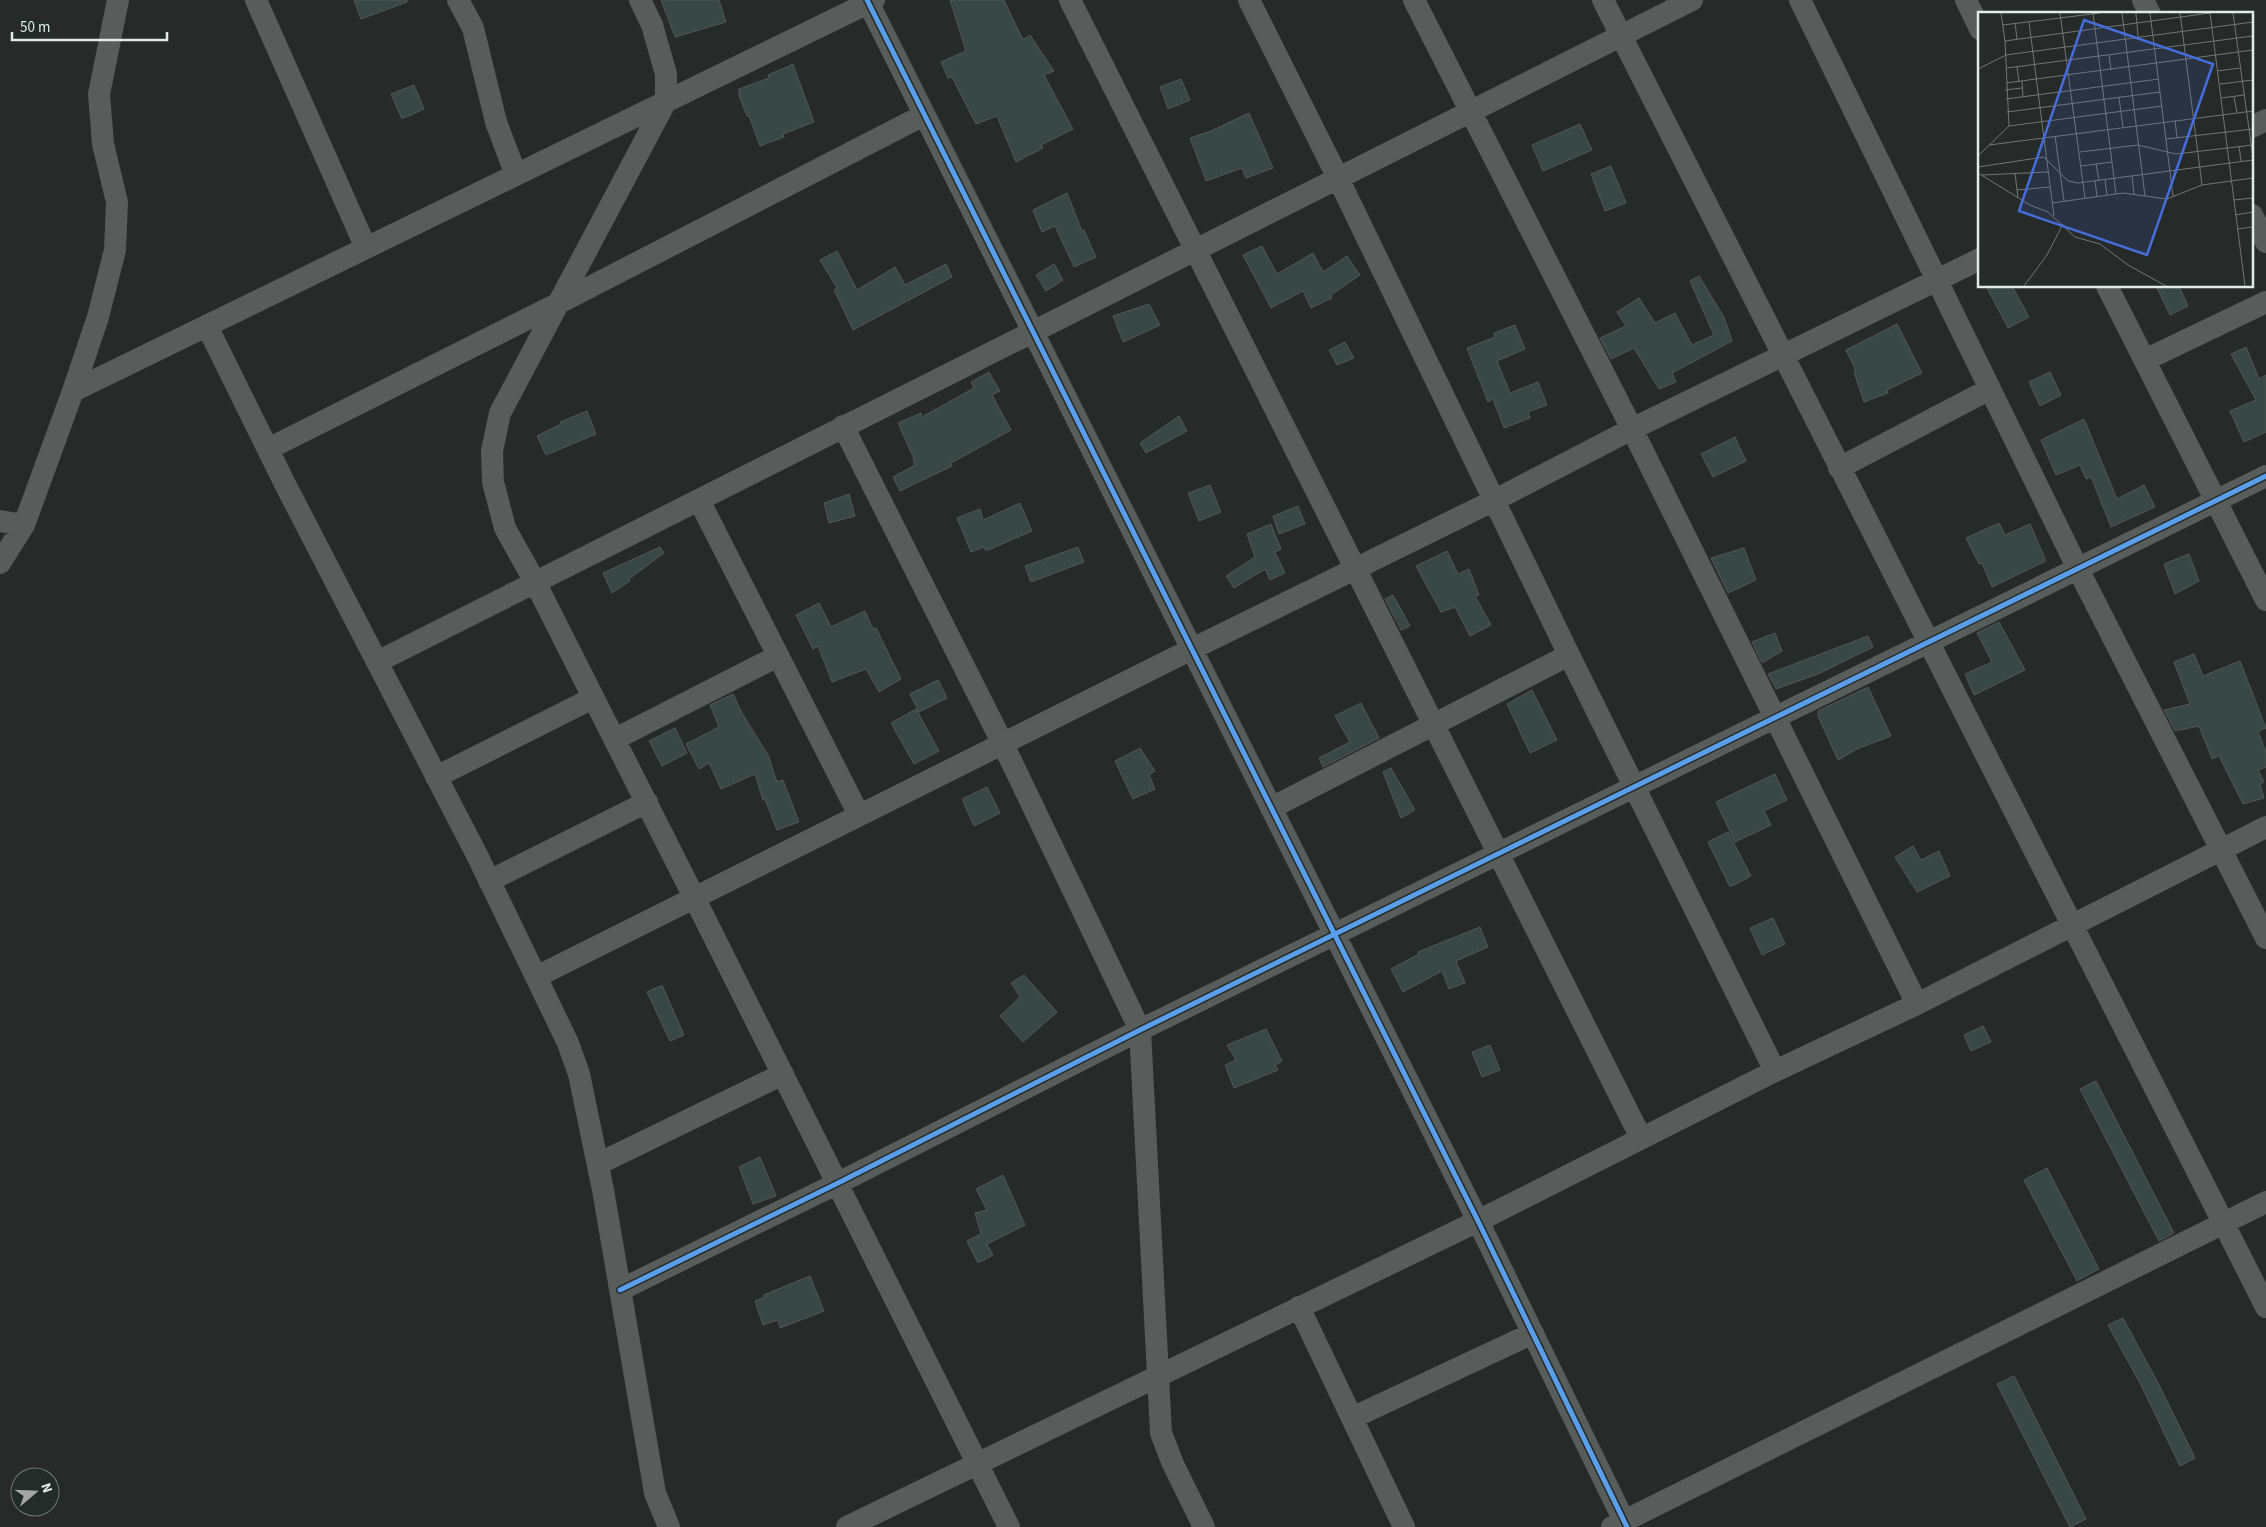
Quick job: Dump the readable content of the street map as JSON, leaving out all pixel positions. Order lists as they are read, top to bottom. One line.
{"scale_bar":"50 m","north":"right"}
